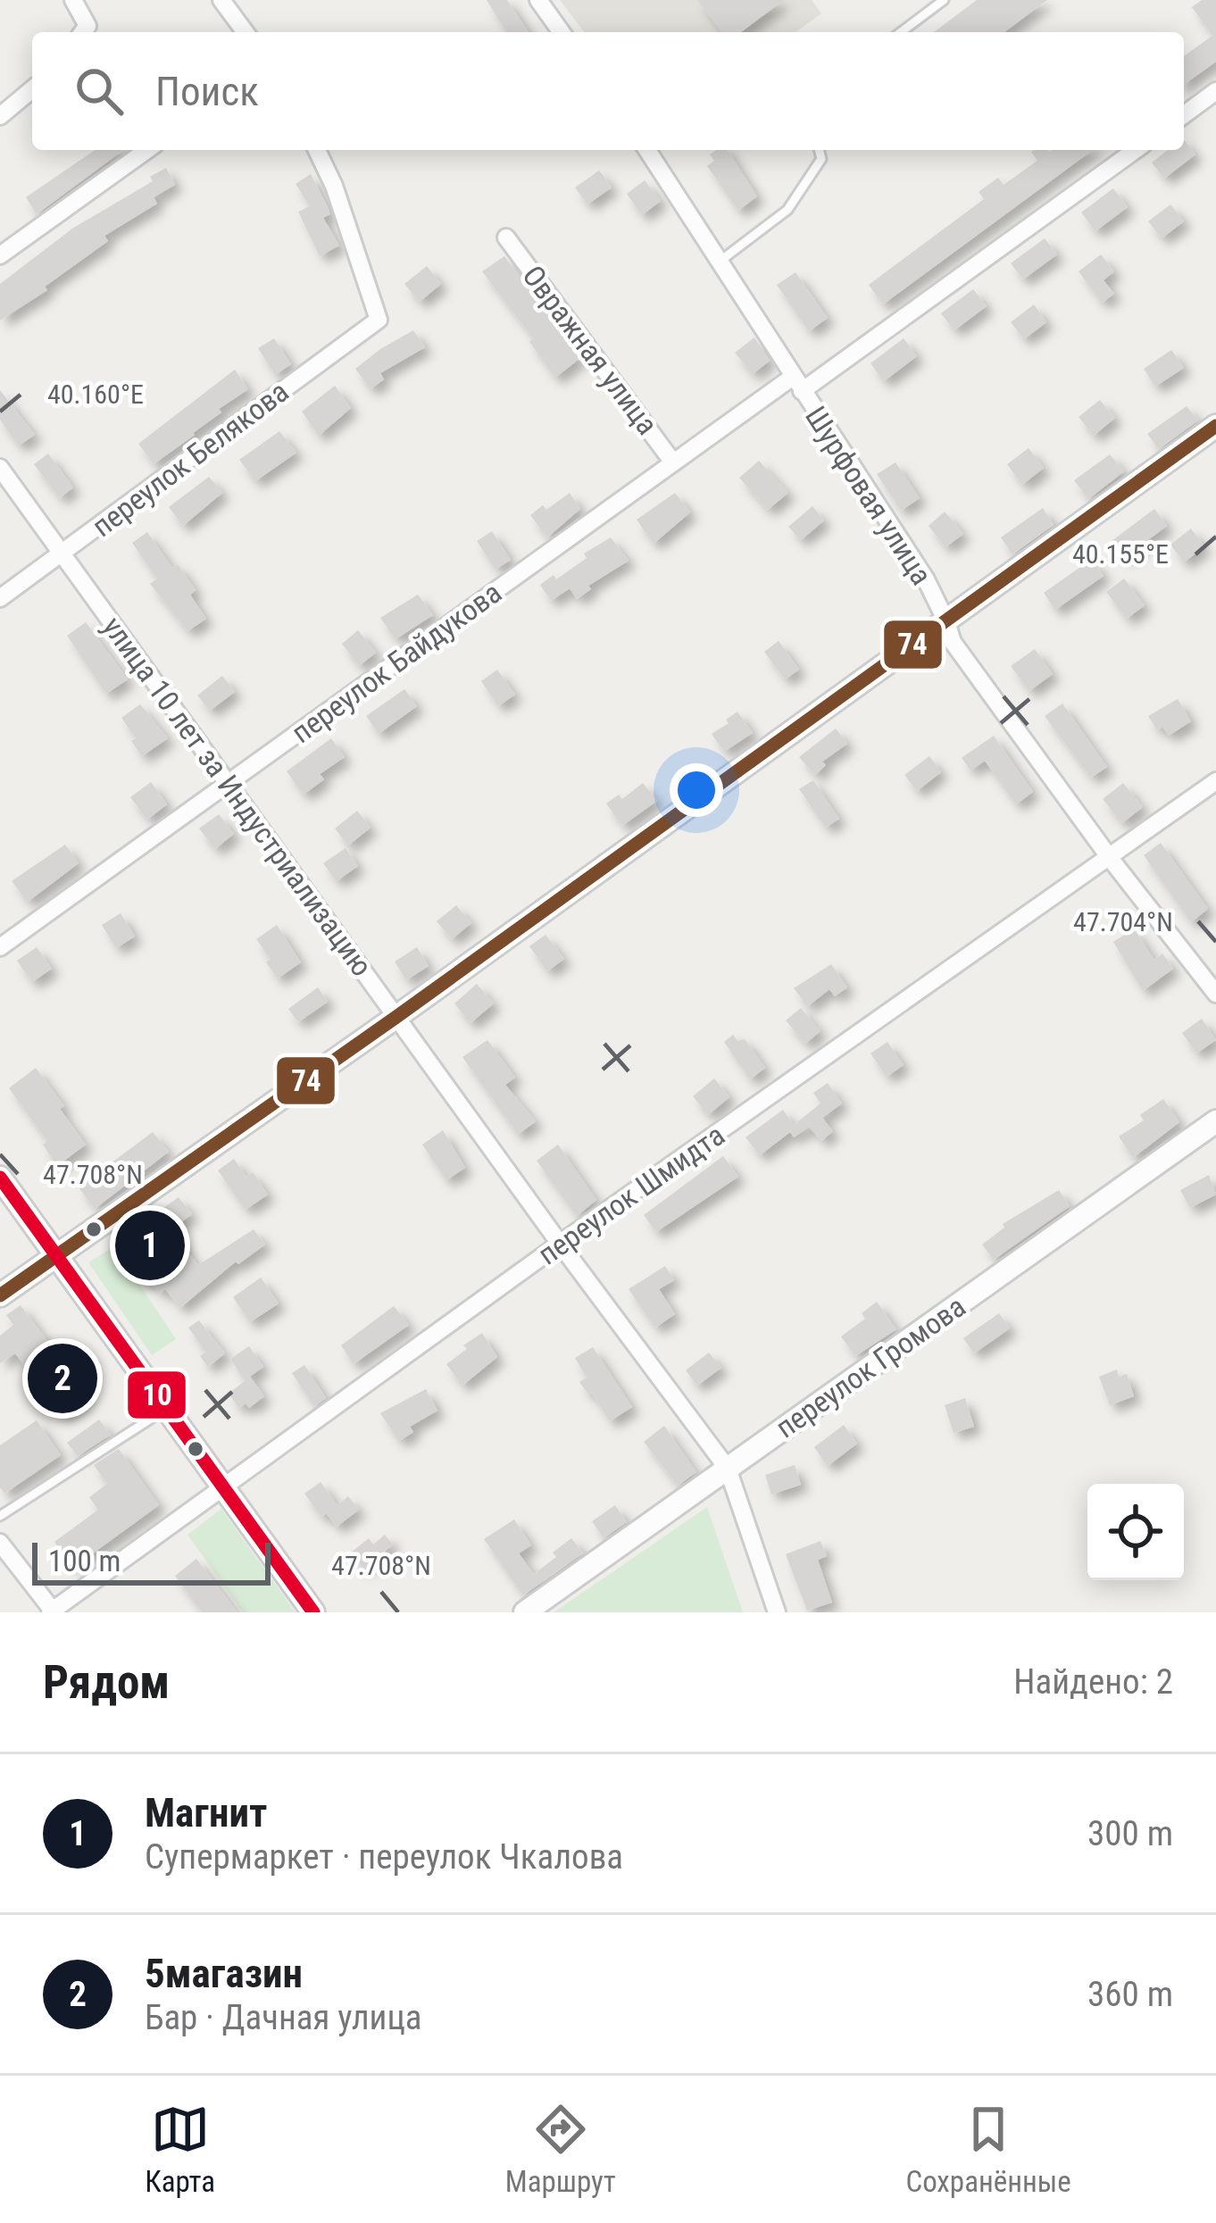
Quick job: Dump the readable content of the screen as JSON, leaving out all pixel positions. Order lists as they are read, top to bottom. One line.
{"streets":{"street":["Овражная улица","переулок Белякова","Шурфовая улица","переулок Байдукова","улица 10 лет за Индустриализацию","переулок Шмидта","переулок Громова"]},"crossings":[["Овражная улица","переулок Байдукова"],["переулок Белякова","улица 10 лет за Индустриализацию"],["Шурфовая улица","переулок Байдукова"],["Шурфовая улица","переулок Шмидта"],["переулок Байдукова","улица 10 лет за Индустриализацию"],["улица 10 лет за Индустриализацию","переулок Шмидта"],["улица 10 лет за Индустриализацию","переулок Громова"]],"lines":["transit line 74","transit line 10"],"scale_bar":"100 m","page":{"search":"Поиск","pins":["1","2"],"scale":"100 m","heading":["Рядом","Найдено: 2"],"list":[{"mark":"1","name":"Магнит","note":"Супермаркет · переулок Чкалова","value":"300 m"},{"mark":"2","name":"5магазин","note":"Бар · Дачная улица","value":"360 m"}],"nav":["Карта","Маршрут","Сохранённые"]},"coordinates":["40.160°E","40.155°E","47.704°N","47.708°N"]}
